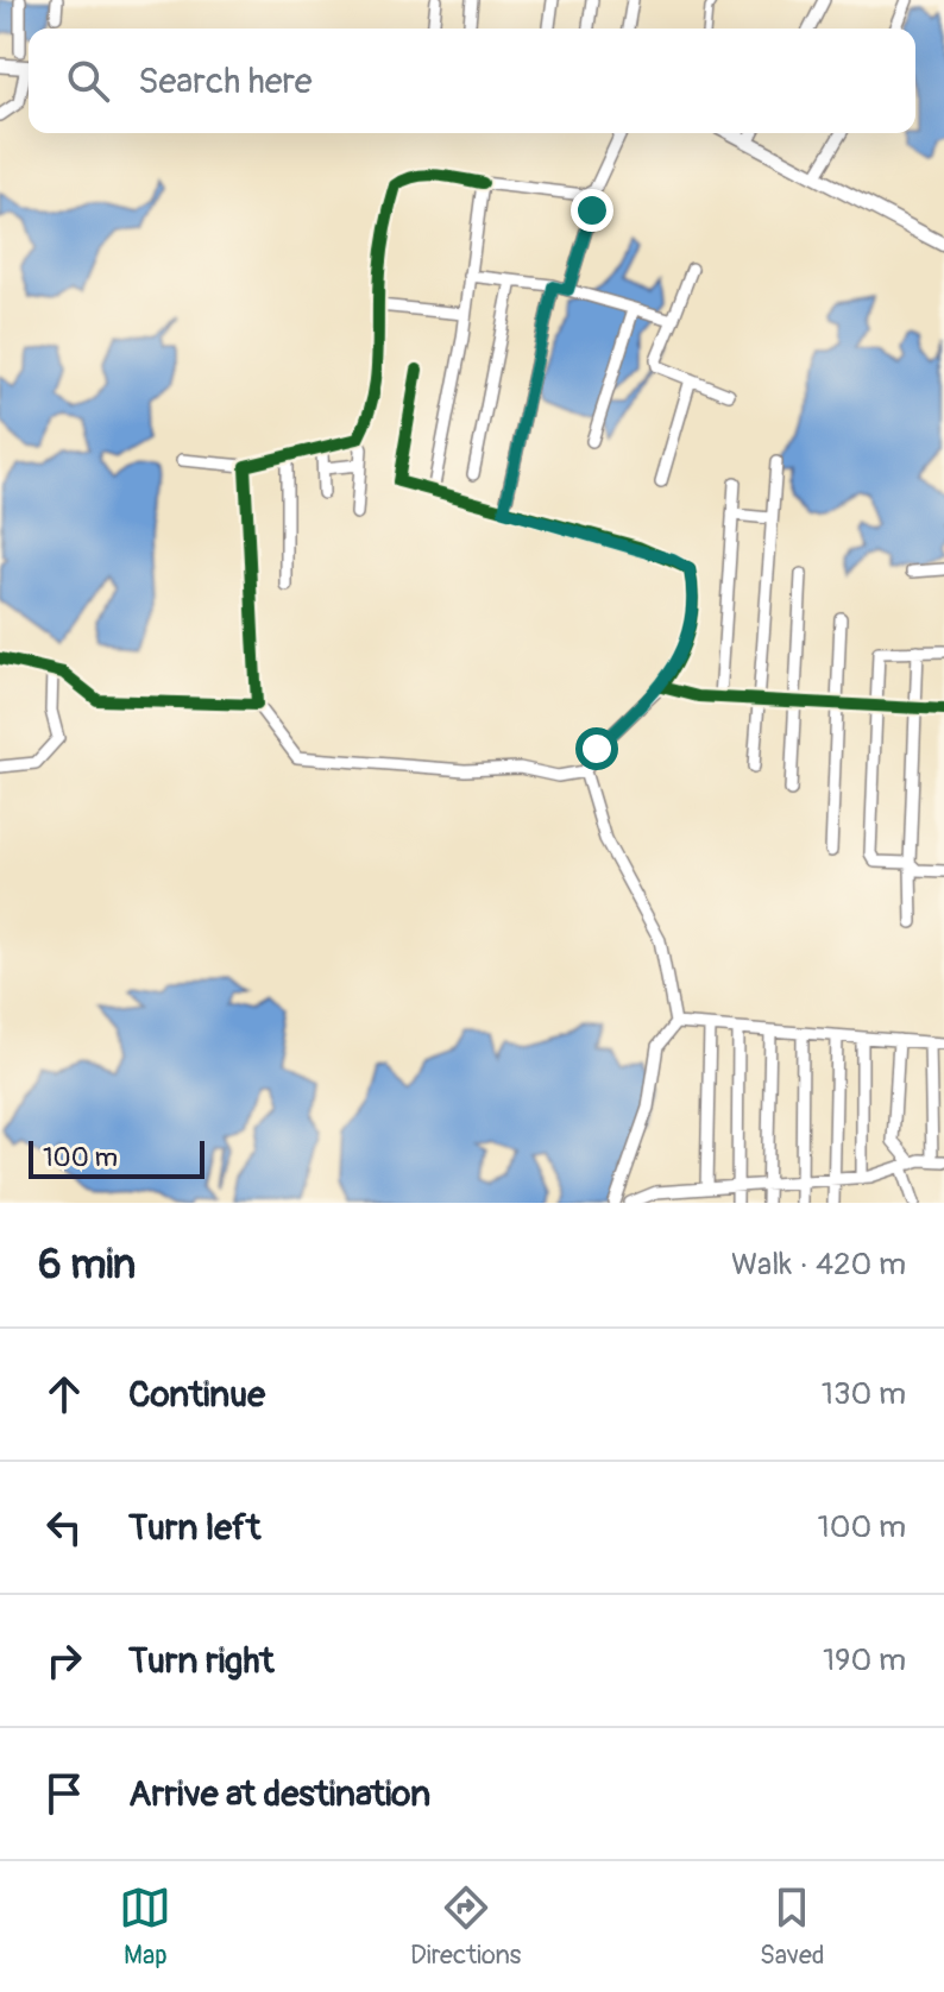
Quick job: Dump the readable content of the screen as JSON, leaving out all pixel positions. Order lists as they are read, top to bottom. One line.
{"scale_bar":"100 m","page":{"search":"Search here","scale":"100 m","heading":["6 min","Walk · 420 m"],"list":[["Continue","130 m"],["Turn left","100 m"],["Turn right","190 m"],"Arrive at destination"],"nav":["Map","Directions","Saved"]}}
